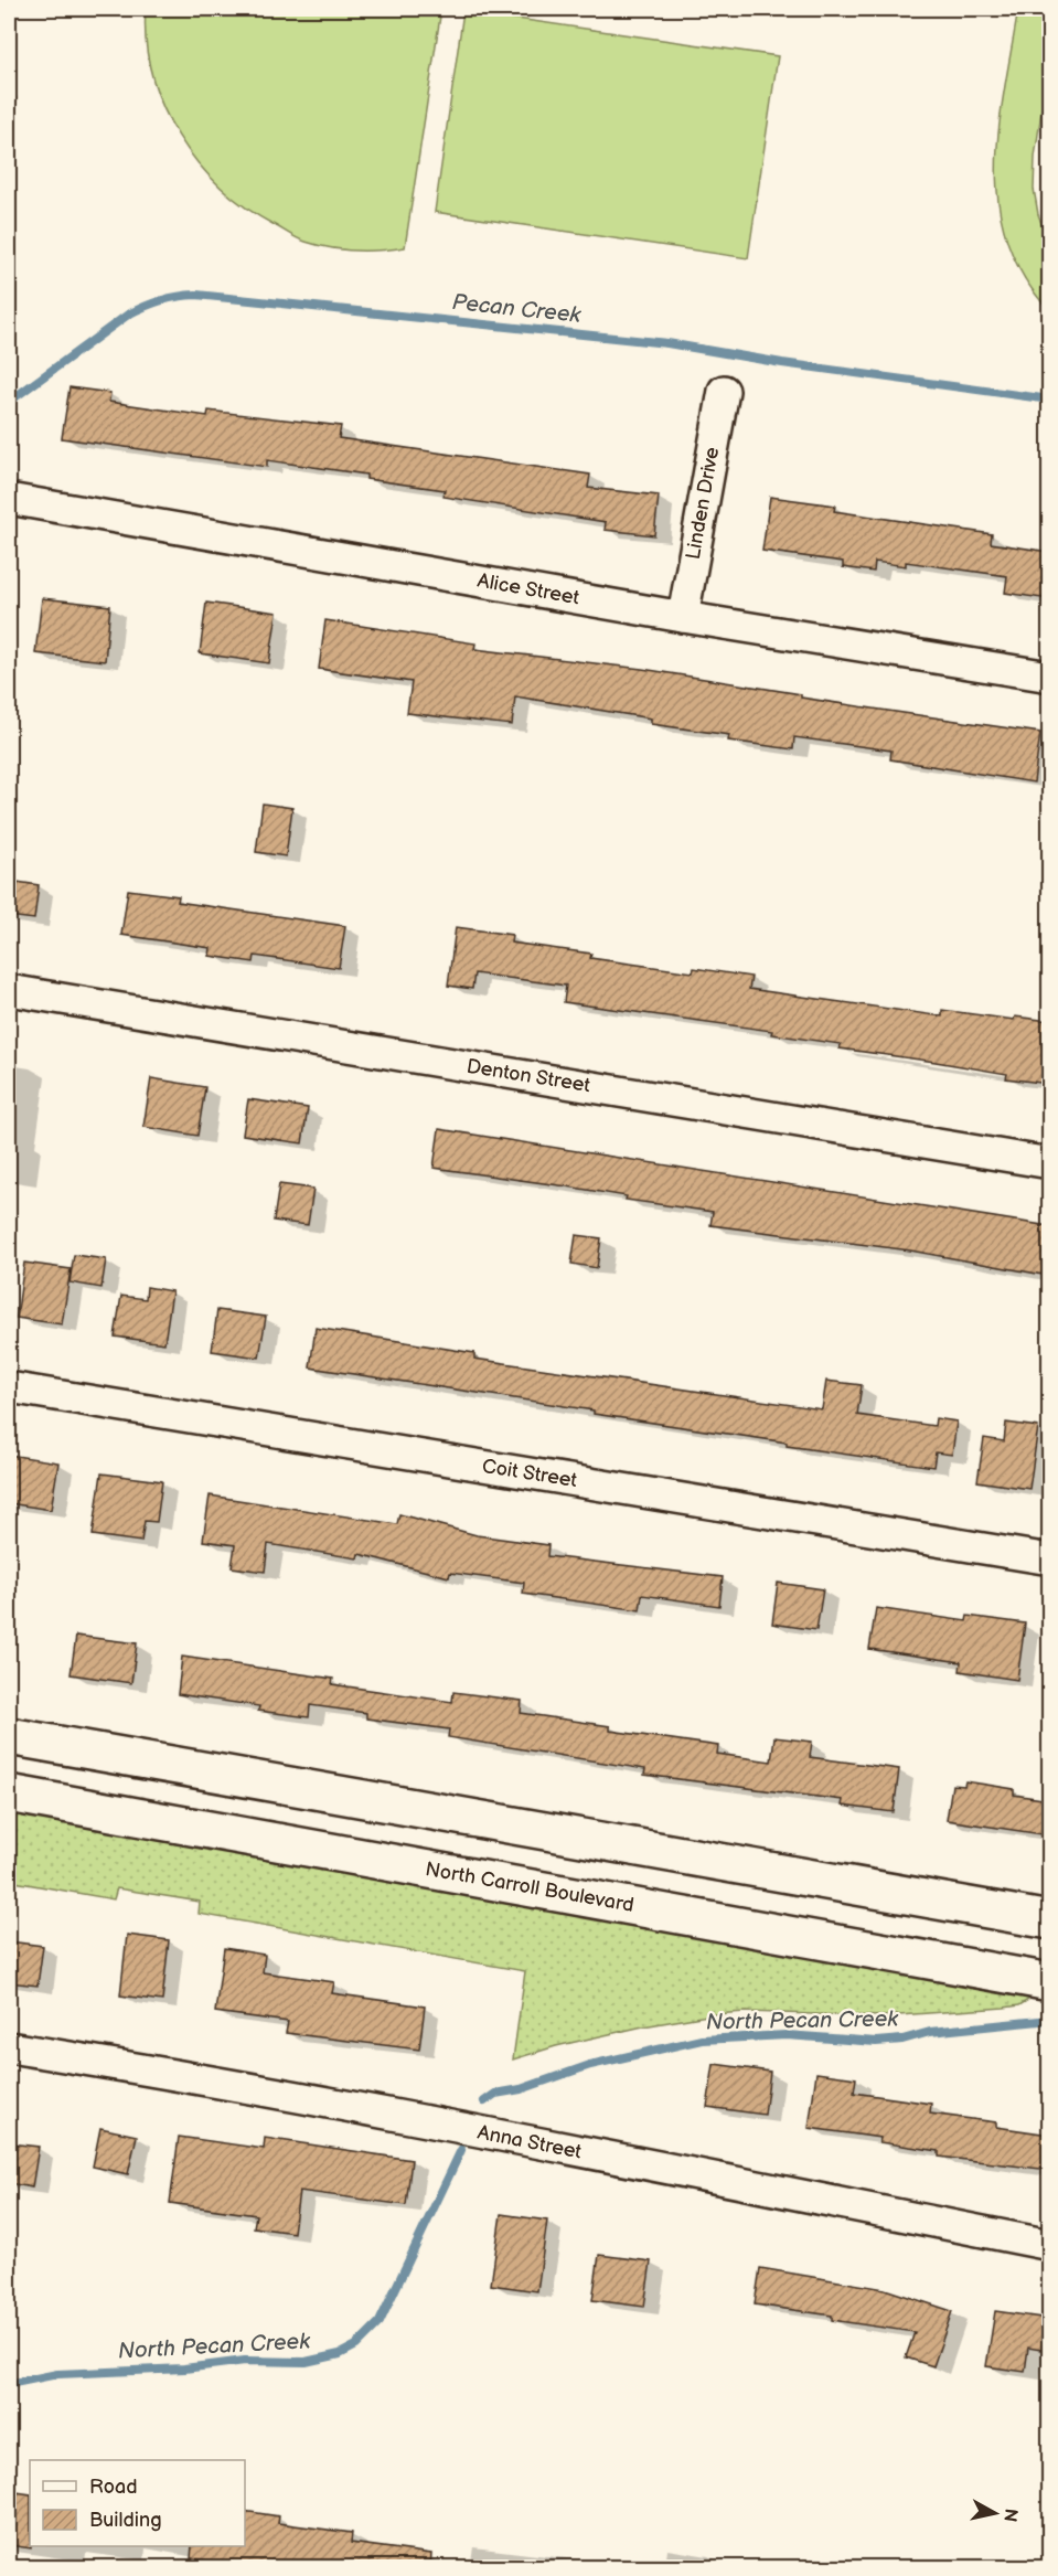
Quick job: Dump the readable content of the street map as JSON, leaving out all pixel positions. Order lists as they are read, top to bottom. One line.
{"streets":{"main road":["North Carroll Boulevard"],"street":["Linden Drive","Alice Street","Denton Street","Coit Street","Anna Street"]},"crossings":[["Linden Drive","Alice Street"]],"water":["Pecan Creek","North Pecan Creek"],"legend":["Road","Building"],"north":"right"}
